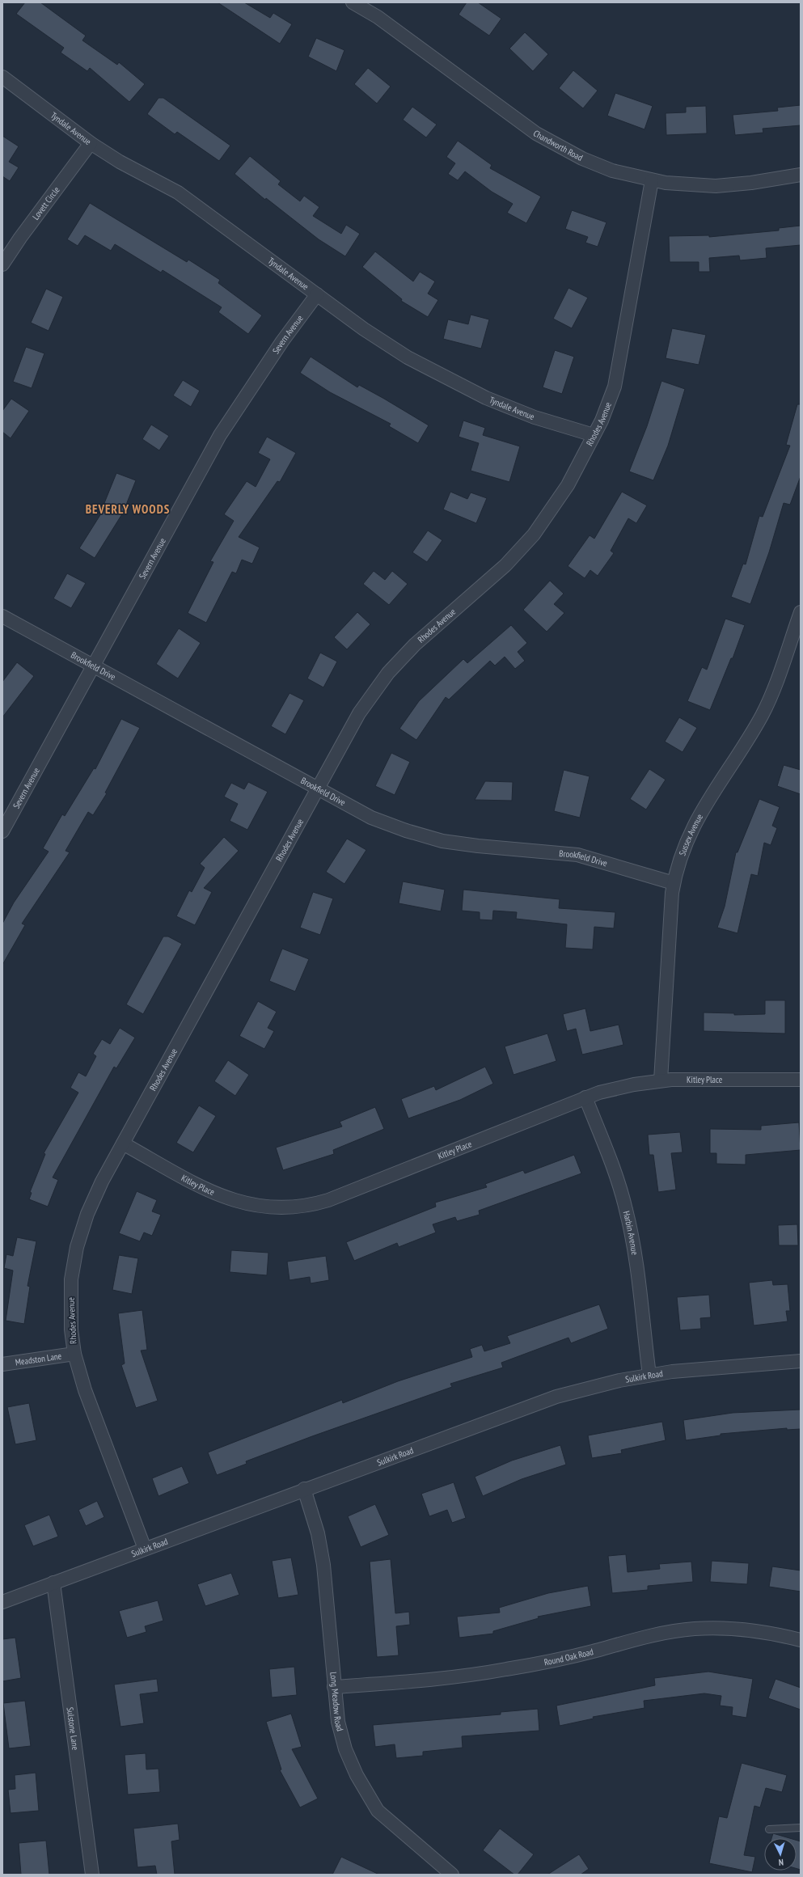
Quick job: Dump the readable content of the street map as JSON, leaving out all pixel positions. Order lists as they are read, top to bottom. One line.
{"streets":{"street":["Tyndale Avenue","Chandworth Road","Lovett Circle","Severn Avenue","Rhodes Avenue","Brookfield Drive","Sussex Avenue","Kitley Place","Harbin Avenue","Meadston Lane","Sulkirk Road","Round Oak Road","Long Meadow Road","Sulstone Lane"]},"crossings":[["Tyndale Avenue","Lovett Circle"],["Tyndale Avenue","Severn Avenue"],["Tyndale Avenue","Rhodes Avenue"],["Chandworth Road","Rhodes Avenue"],["Severn Avenue","Brookfield Drive"],["Rhodes Avenue","Brookfield Drive"],["Rhodes Avenue","Kitley Place"],["Rhodes Avenue","Meadston Lane"],["Rhodes Avenue","Sulkirk Road"],["Brookfield Drive","Sussex Avenue"],["Sussex Avenue","Kitley Place"],["Kitley Place","Harbin Avenue"],["Harbin Avenue","Sulkirk Road"],["Sulkirk Road","Long Meadow Road"],["Sulkirk Road","Sulstone Lane"],["Round Oak Road","Long Meadow Road"]],"districts":["BEVERLY WOODS"],"north":"bottom"}
